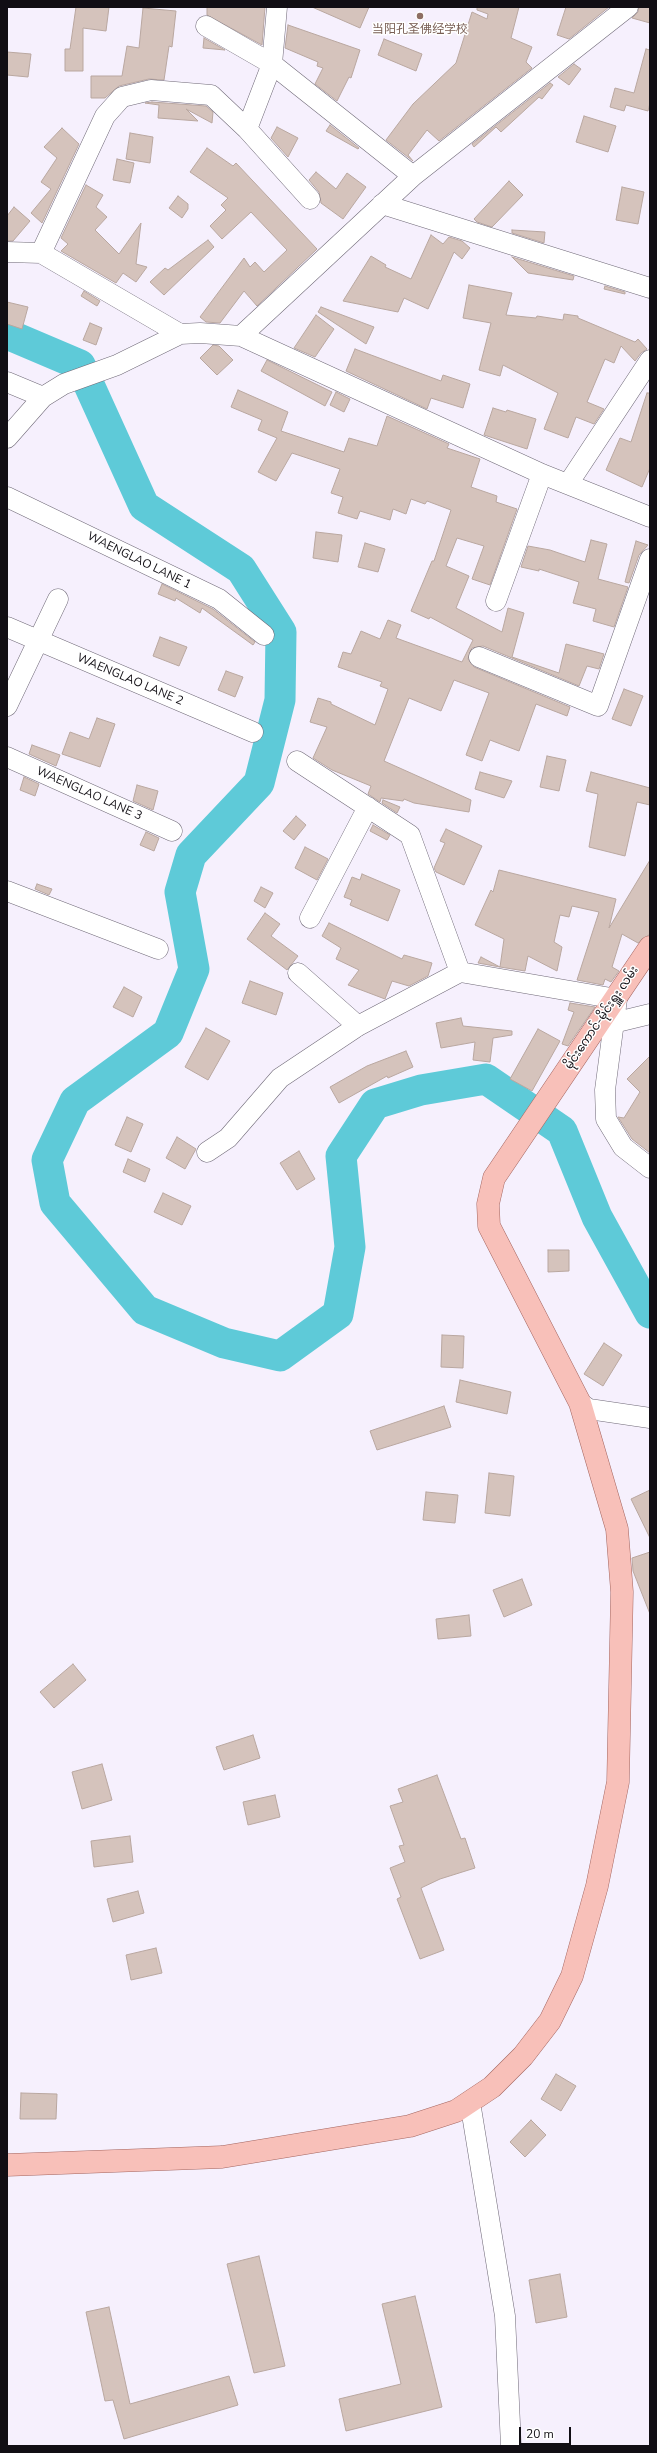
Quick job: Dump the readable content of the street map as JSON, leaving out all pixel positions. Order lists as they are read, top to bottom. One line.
{"streets":{"main road":["မိုင်းကောင်-မိုင်းရှူး လမ်း"],"street":["WAENGLAO LANE 1","WAENGLAO LANE 2","WAENGLAO LANE 3"]},"places":["当阳孔圣佛经学校"],"scale_bar":"20 m"}
